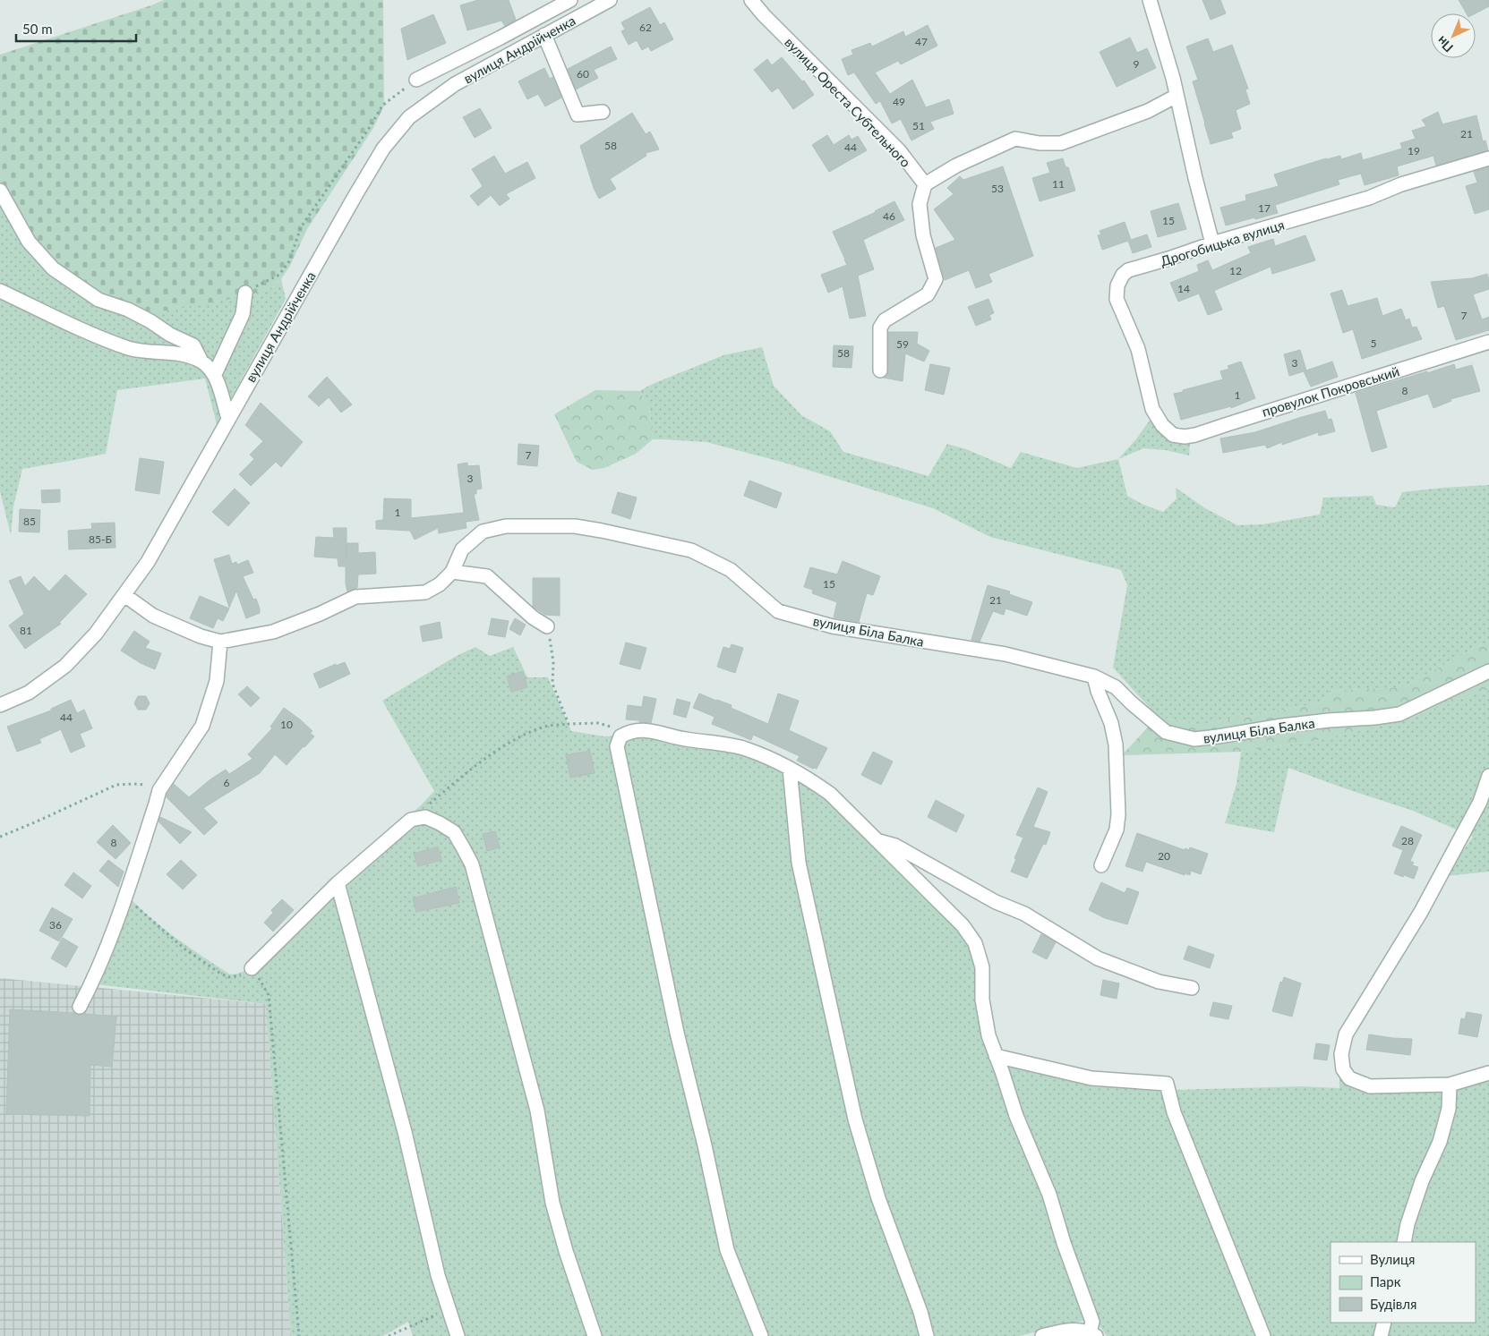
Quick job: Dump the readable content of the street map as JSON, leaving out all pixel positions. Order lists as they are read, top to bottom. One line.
{"streets":{"street":["вулиця Андрійченка","вулиця Ореста Субтельного","Дрогобицька вулиця","провулок Покровський","вулиця Біла Балка"]},"crossings":[["вулиця Андрійченка","вулиця Біла Балка"],["Дрогобицька вулиця","провулок Покровський"]],"house_numbers":["62","47","9","60","49","51","21","58","44","19","11","53","17","46","15","12","14","7","5","59","58","3","8","1","7","3","1","85","85-Б","15","21","81","44","10","6","28","8","20","36"],"legend":["Вулиця","Парк","Будівля"],"scale_bar":"50 m","north":"bottom left"}
